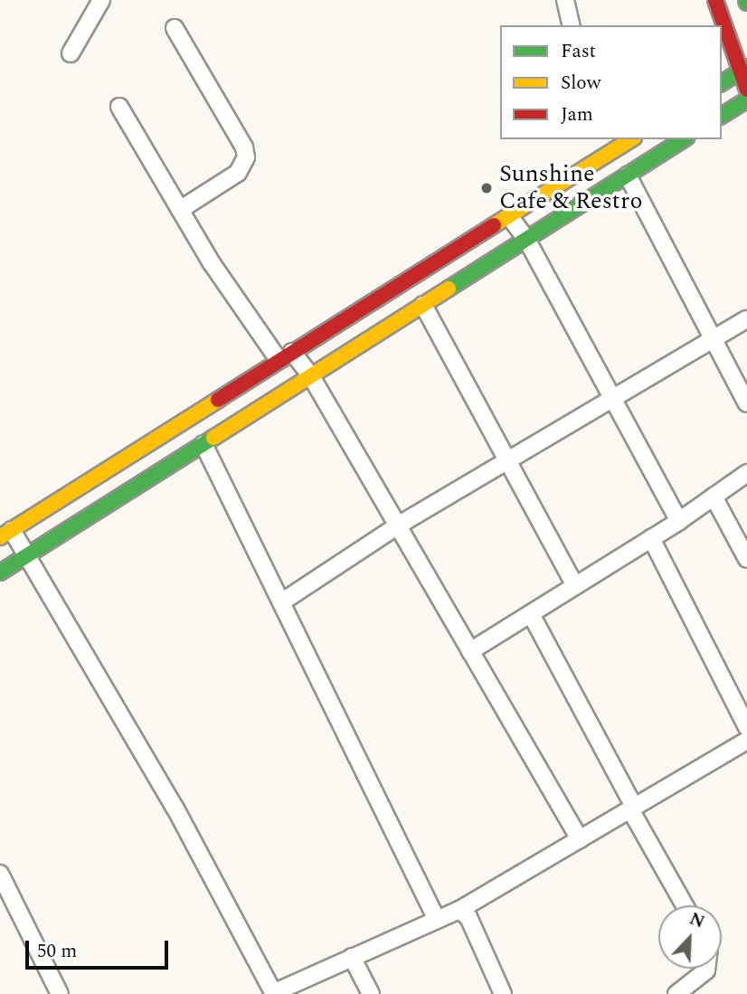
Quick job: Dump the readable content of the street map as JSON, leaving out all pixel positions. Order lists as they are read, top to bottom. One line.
{"places":["Sunshine Cafe & Restro"],"legend":["Fast","Slow","Jam"],"scale_bar":"50 m","north":"top right"}
